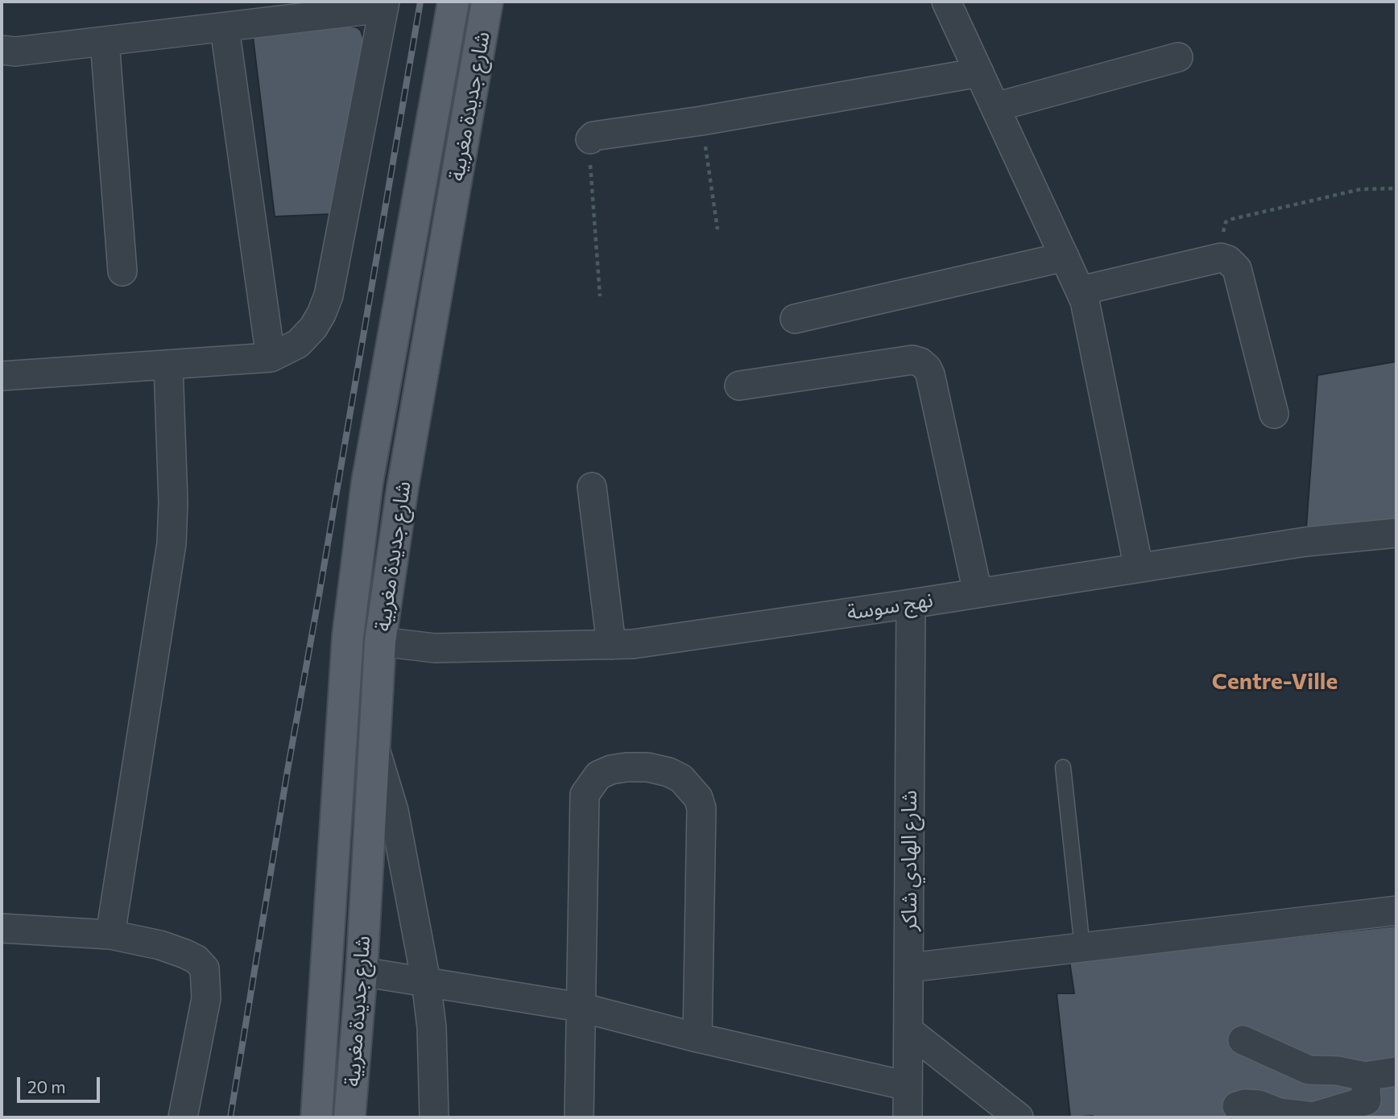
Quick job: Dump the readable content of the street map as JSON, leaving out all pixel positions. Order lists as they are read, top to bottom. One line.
{"streets":{"main road":["شارع جديدة مغربية"],"street":["نهج سوسة","شارع الهادي شاكر"]},"crossings":[["شارع جديدة مغربية","نهج سوسة"],["نهج سوسة","شارع الهادي شاكر"]],"districts":["Centre-Ville"],"scale_bar":"20 m"}
